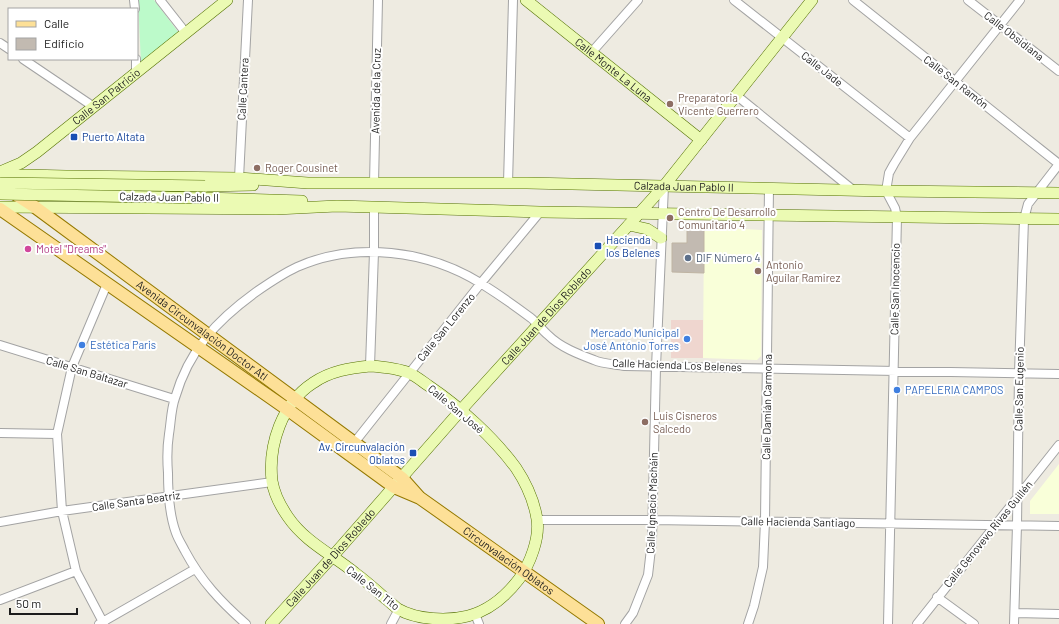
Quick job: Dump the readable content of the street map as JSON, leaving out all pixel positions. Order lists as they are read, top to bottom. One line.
{"streets":{"main road":["Avenida Circunvalación Doctor Atl","Circunvalación Oblatos"],"street":["Calle Obsidiana","Calle Jade","Calle Monte La Luna","Calle San Ramón","Calle Cantera","Avenida de la Cruz","Calle San Patricio","Calzada Juan Pablo II","Calle San Inocencio","Calle Juan de Dios Robledo","Calle San Lorenzo","Calle Hacienda Los Belenes","Calle San Baltazar","Calle San Eugenio","Calle Damián Carmona","Calle San José","Calle Santa Beatriz","Calle Ignacio Macháin","Calle Hacienda Santiago","Calle Genovevo Rivas Guillén","Calle San Tito"]},"crossings":[["Calle Jade","Calle Juan de Dios Robledo"],["Calle Monte La Luna","Calle Juan de Dios Robledo"],["Calle San Ramón","Calle San Eugenio"],["Calle Cantera","Calzada Juan Pablo II"],["Avenida de la Cruz","Calzada Juan Pablo II"],["Calzada Juan Pablo II","Calle San Inocencio"],["Calzada Juan Pablo II","Calle Juan de Dios Robledo"],["Calzada Juan Pablo II","Calle San Lorenzo"],["Calzada Juan Pablo II","Avenida Circunvalación Doctor Atl"],["Calzada Juan Pablo II","Calle San Eugenio"],["Calzada Juan Pablo II","Calle Damián Carmona"],["Calzada Juan Pablo II","Calle Ignacio Macháin"],["Calle San Inocencio","Calle Hacienda Los Belenes"],["Calle San Inocencio","Calle Hacienda Santiago"],["Calle Juan de Dios Robledo","Avenida Circunvalación Doctor Atl"],["Calle Juan de Dios Robledo","Calle Hacienda Los Belenes"],["Calle Juan de Dios Robledo","Calle San José"],["Calle Juan de Dios Robledo","Calle Ignacio Macháin"],["Calle Juan de Dios Robledo","Circunvalación Oblatos"],["Calle Juan de Dios Robledo","Calle San Tito"],["Calle San Lorenzo","Avenida Circunvalación Doctor Atl"],["Calle San Lorenzo","Calle Hacienda Los Belenes"],["Calle San Lorenzo","Calle San José"],["Avenida Circunvalación Doctor Atl","Calle Hacienda Los Belenes"],["Avenida Circunvalación Doctor Atl","Calle San José"],["Avenida Circunvalación Doctor Atl","Circunvalación Oblatos"],["Avenida Circunvalación Doctor Atl","Calle San Tito"],["Calle Hacienda Los Belenes","Calle San Baltazar"],["Calle Hacienda Los Belenes","Calle San Eugenio"],["Calle Hacienda Los Belenes","Calle Damián Carmona"],["Calle Hacienda Los Belenes","Calle Santa Beatriz"],["Calle Hacienda Los Belenes","Calle Ignacio Macháin"],["Calle San Eugenio","Calle Hacienda Santiago"],["Calle San Eugenio","Calle Genovevo Rivas Guillén"],["Calle Damián Carmona","Calle Hacienda Santiago"],["Calle San José","Calle Hacienda Santiago"],["Calle San José","Circunvalación Oblatos"],["Calle San José","Calle San Tito"],["Calle Santa Beatriz","Calle San Tito"],["Calle Ignacio Macháin","Calle Hacienda Santiago"],["Calle Hacienda Santiago","Calle Genovevo Rivas Guillén"],["Circunvalación Oblatos","Calle San Tito"]],"places":{"other":["Preparatoria Vicente Guerrero","Roger Cousinet","Centro De Desarrollo Comunitario 4","Motel \"Dreams\"","DIF Número 4","Antonio Aguilar Ramirez","Mercado Municipal José António Torres","Estética Paris","PAPELERIA CAMPOS","Luis Cisneros Salcedo"],"transit":["Puerto Altata","Hacienda los Belenes","Av. Circunvalación Oblatos"]},"legend":["Calle","Edificio"],"scale_bar":"50 m"}
